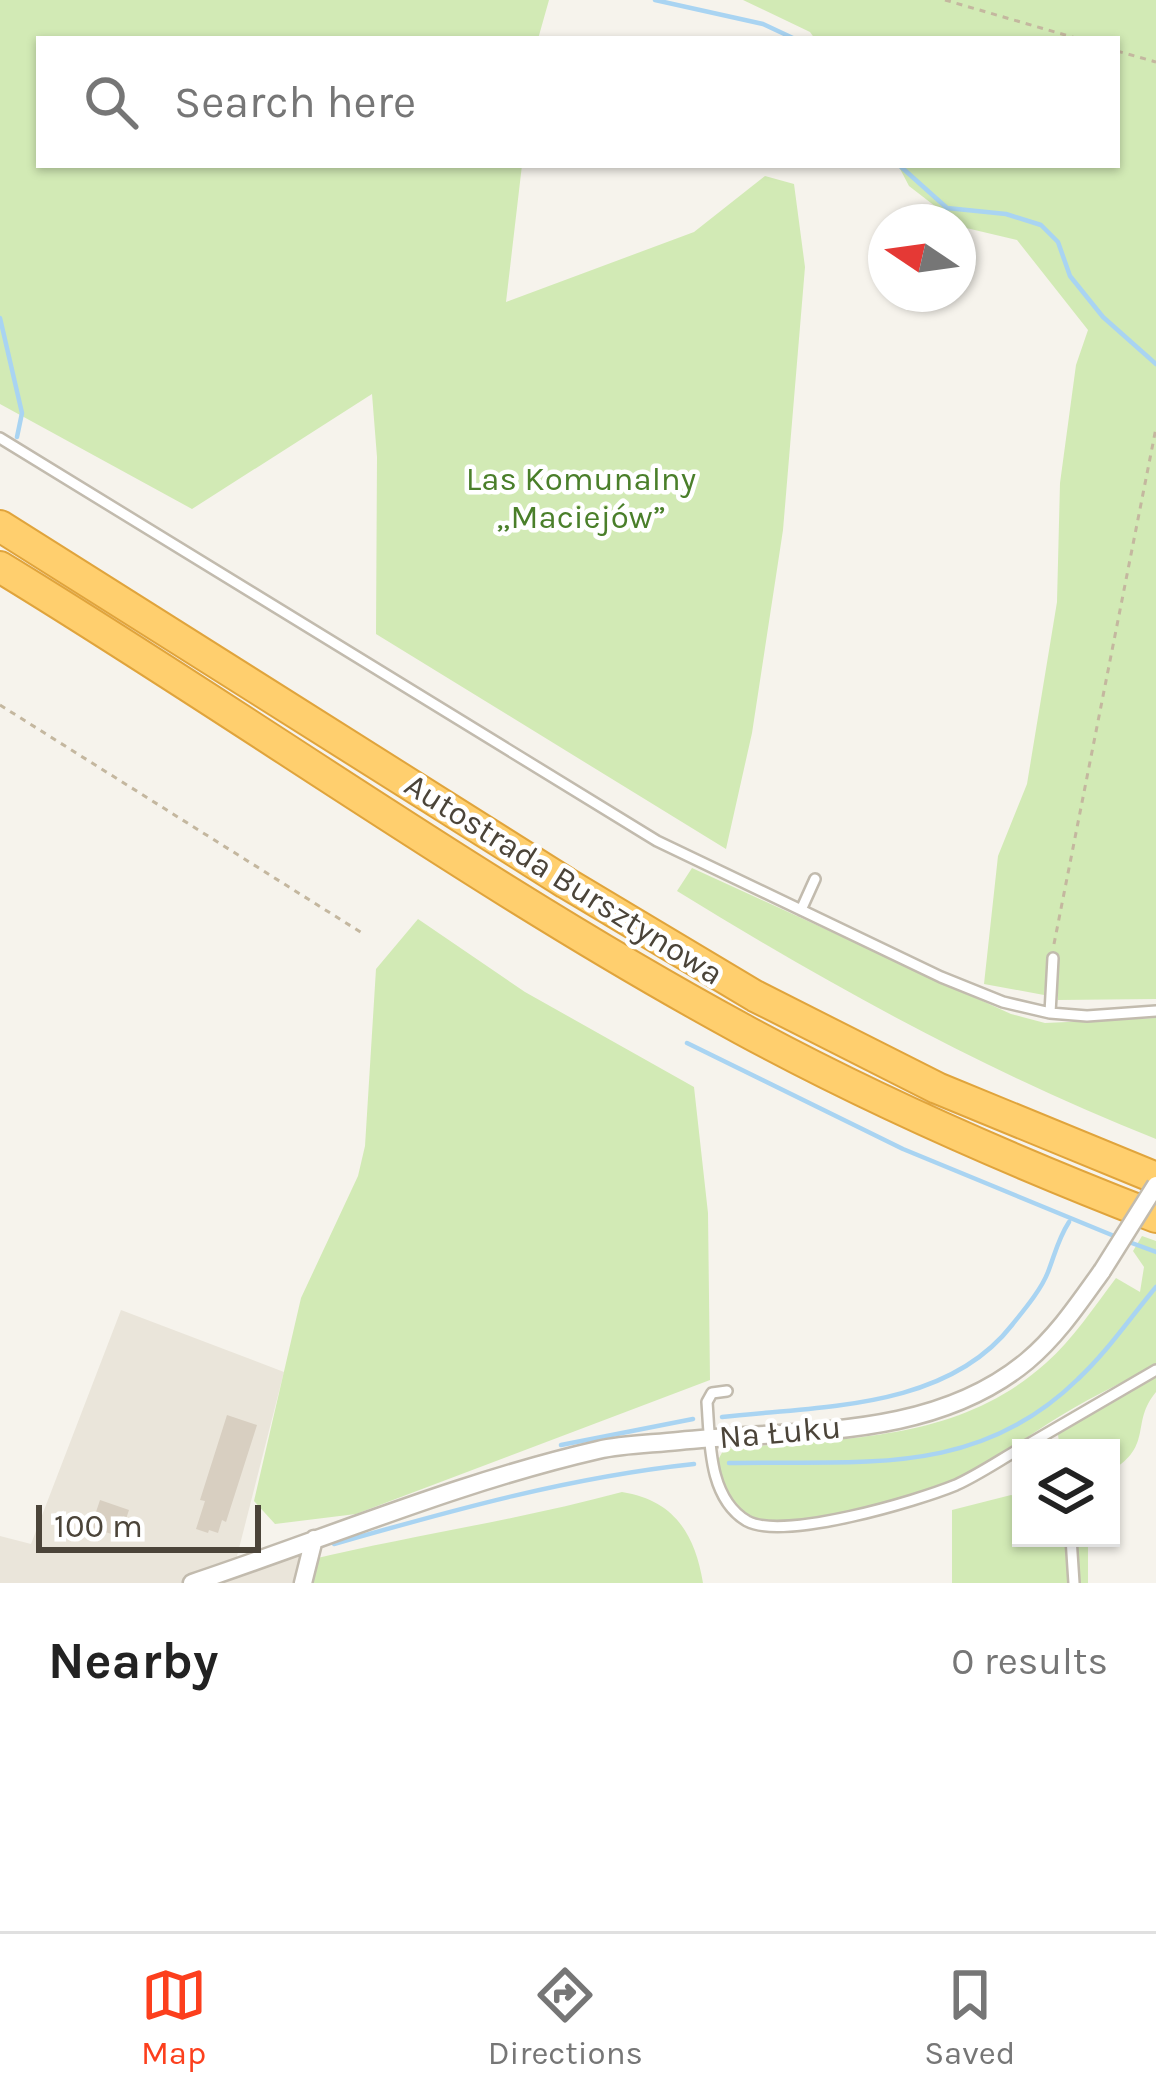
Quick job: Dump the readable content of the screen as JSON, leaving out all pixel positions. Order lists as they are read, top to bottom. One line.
{"streets":{"highway":["Autostrada Bursztynowa"],"street":["Na Łuku"]},"crossings":[["Autostrada Bursztynowa","Na Łuku"]],"parks":["Las Komunalny „Maciejów”"],"scale_bar":"100 m","north":"left","page":{"search":"Search here","scale":"100 m","heading":["Nearby","0 results"],"nav":["Map","Directions","Saved"]}}
